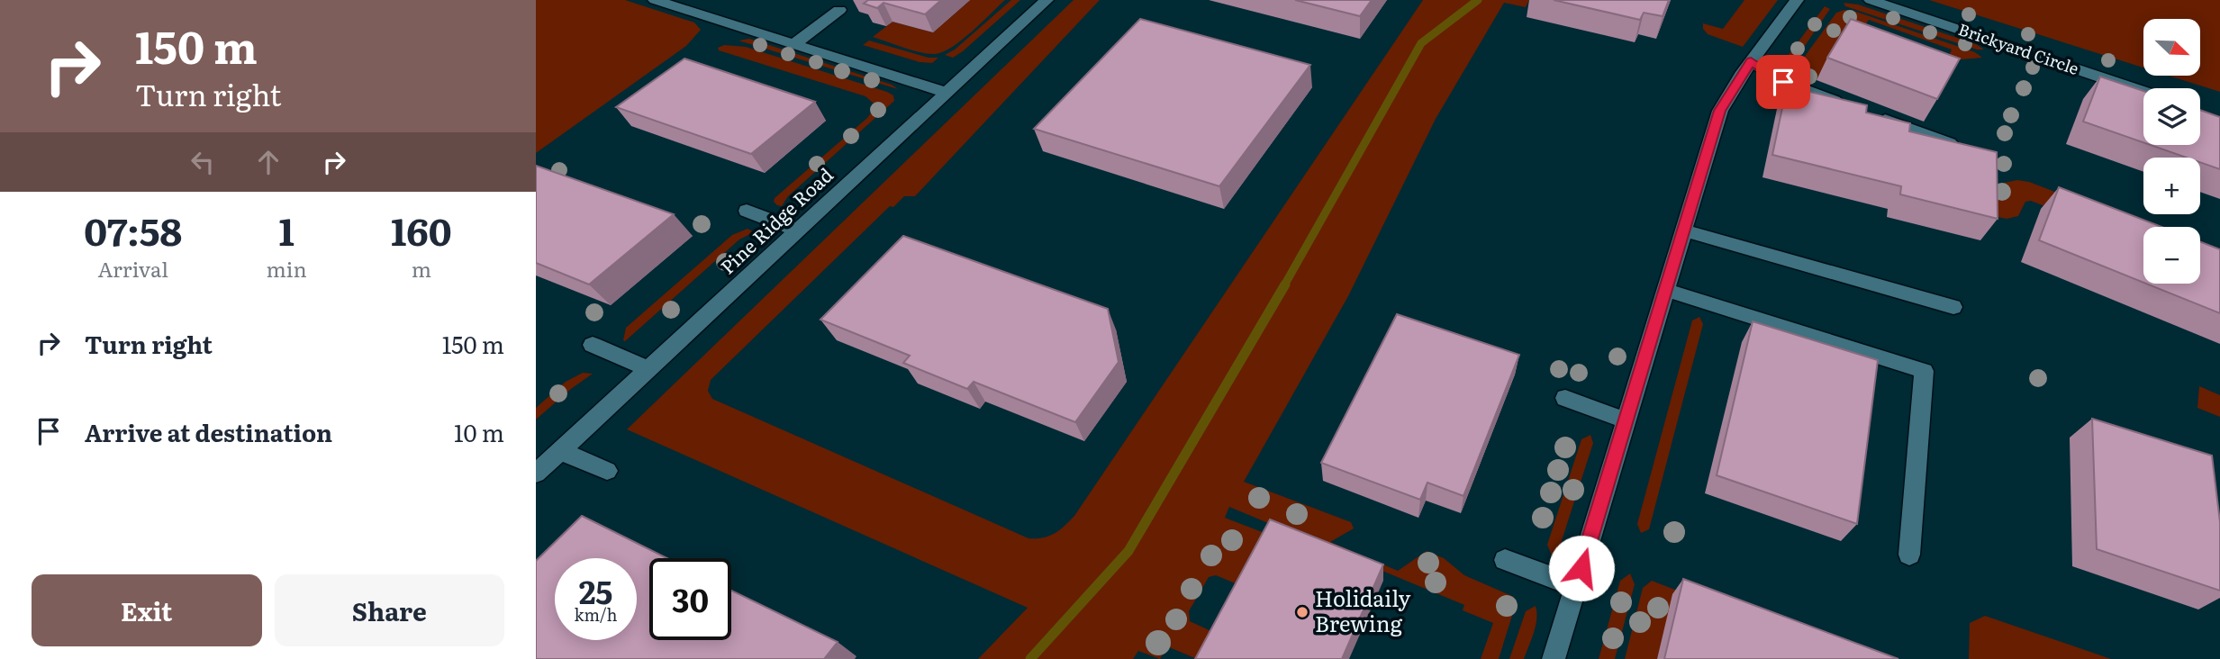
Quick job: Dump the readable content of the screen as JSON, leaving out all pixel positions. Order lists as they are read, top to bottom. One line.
{"streets":{"street":["Brickyard Circle","Pine Ridge Road"]},"places":["Holidaily Brewing"],"north":"bottom right","page":{"turn":["150 m","Turn right"],"map_buttons":["+","−"],"eta":["07:58","Arrival","1","min","160","m"],"list":[{"name":"Turn right","value":"150 m"},{"name":"Arrive at destination","value":"10 m"}],"speed":"25 km/h","limit":"30","buttons":["Exit","Share"]}}
